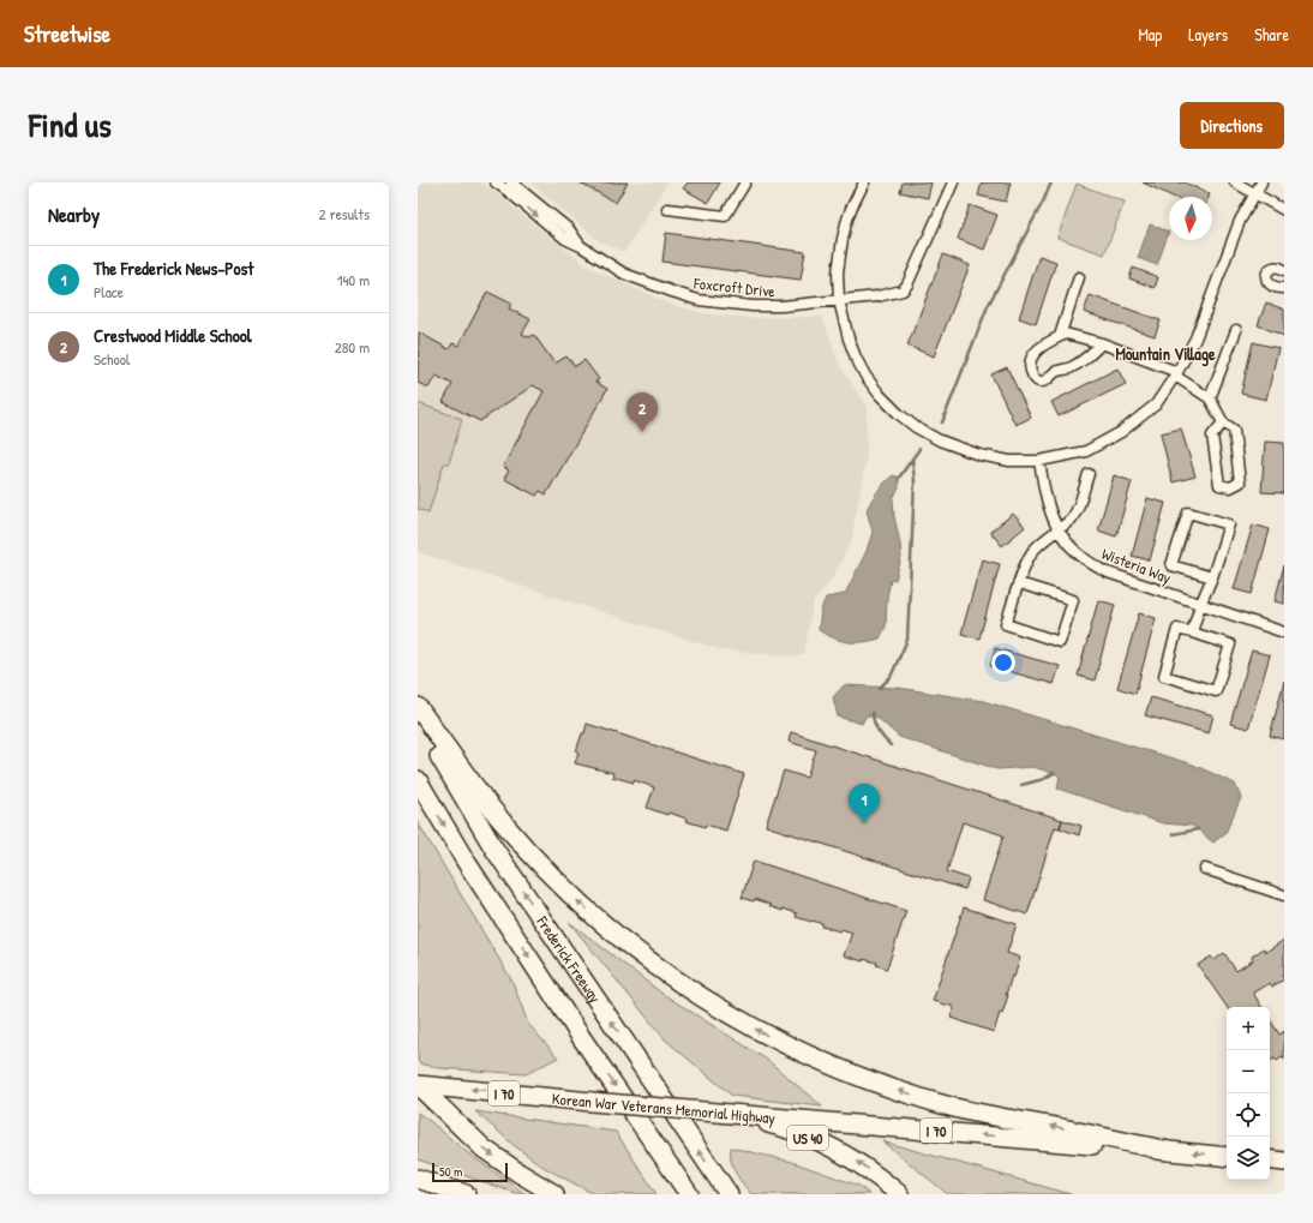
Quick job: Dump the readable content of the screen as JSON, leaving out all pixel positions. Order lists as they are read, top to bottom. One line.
{"streets":{"highway":["Frederick Freeway","I 70","Korean War Veterans Memorial Highway","US 40"],"street":["Foxcroft Drive","Wisteria Way"]},"crossings":[["I 70","Korean War Veterans Memorial Highway"],["Korean War Veterans Memorial Highway","US 40"]],"districts":["Mountain Village"],"scale_bar":"50 m","north":"bottom","page":{"header":"Streetwise","nav":["Map","Layers","Share"],"title":"Find us","buttons":"Directions","heading":["Nearby","2 results"],"list":[{"mark":"1","name":"The Frederick News-Post","note":"Place","value":"140 m"},{"mark":"2","name":"Crestwood Middle School","note":"School","value":"280 m"}],"pins":["2","1"],"map_buttons":["+","−"],"scale":"50 m"}}
